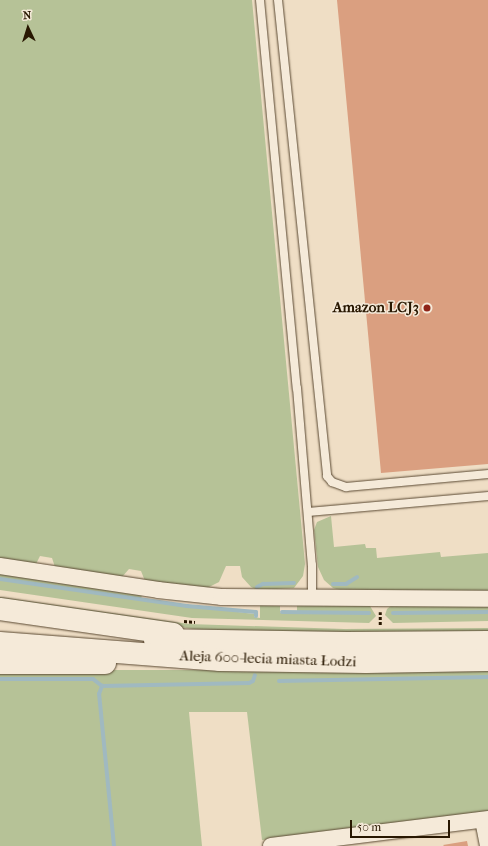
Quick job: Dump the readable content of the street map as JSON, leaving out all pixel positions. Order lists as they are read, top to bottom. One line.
{"streets":{"main road":["Aleja 600-lecia miasta Łodzi"]},"places":["Amazon LCJ3"],"scale_bar":"50 m","north":"top"}
